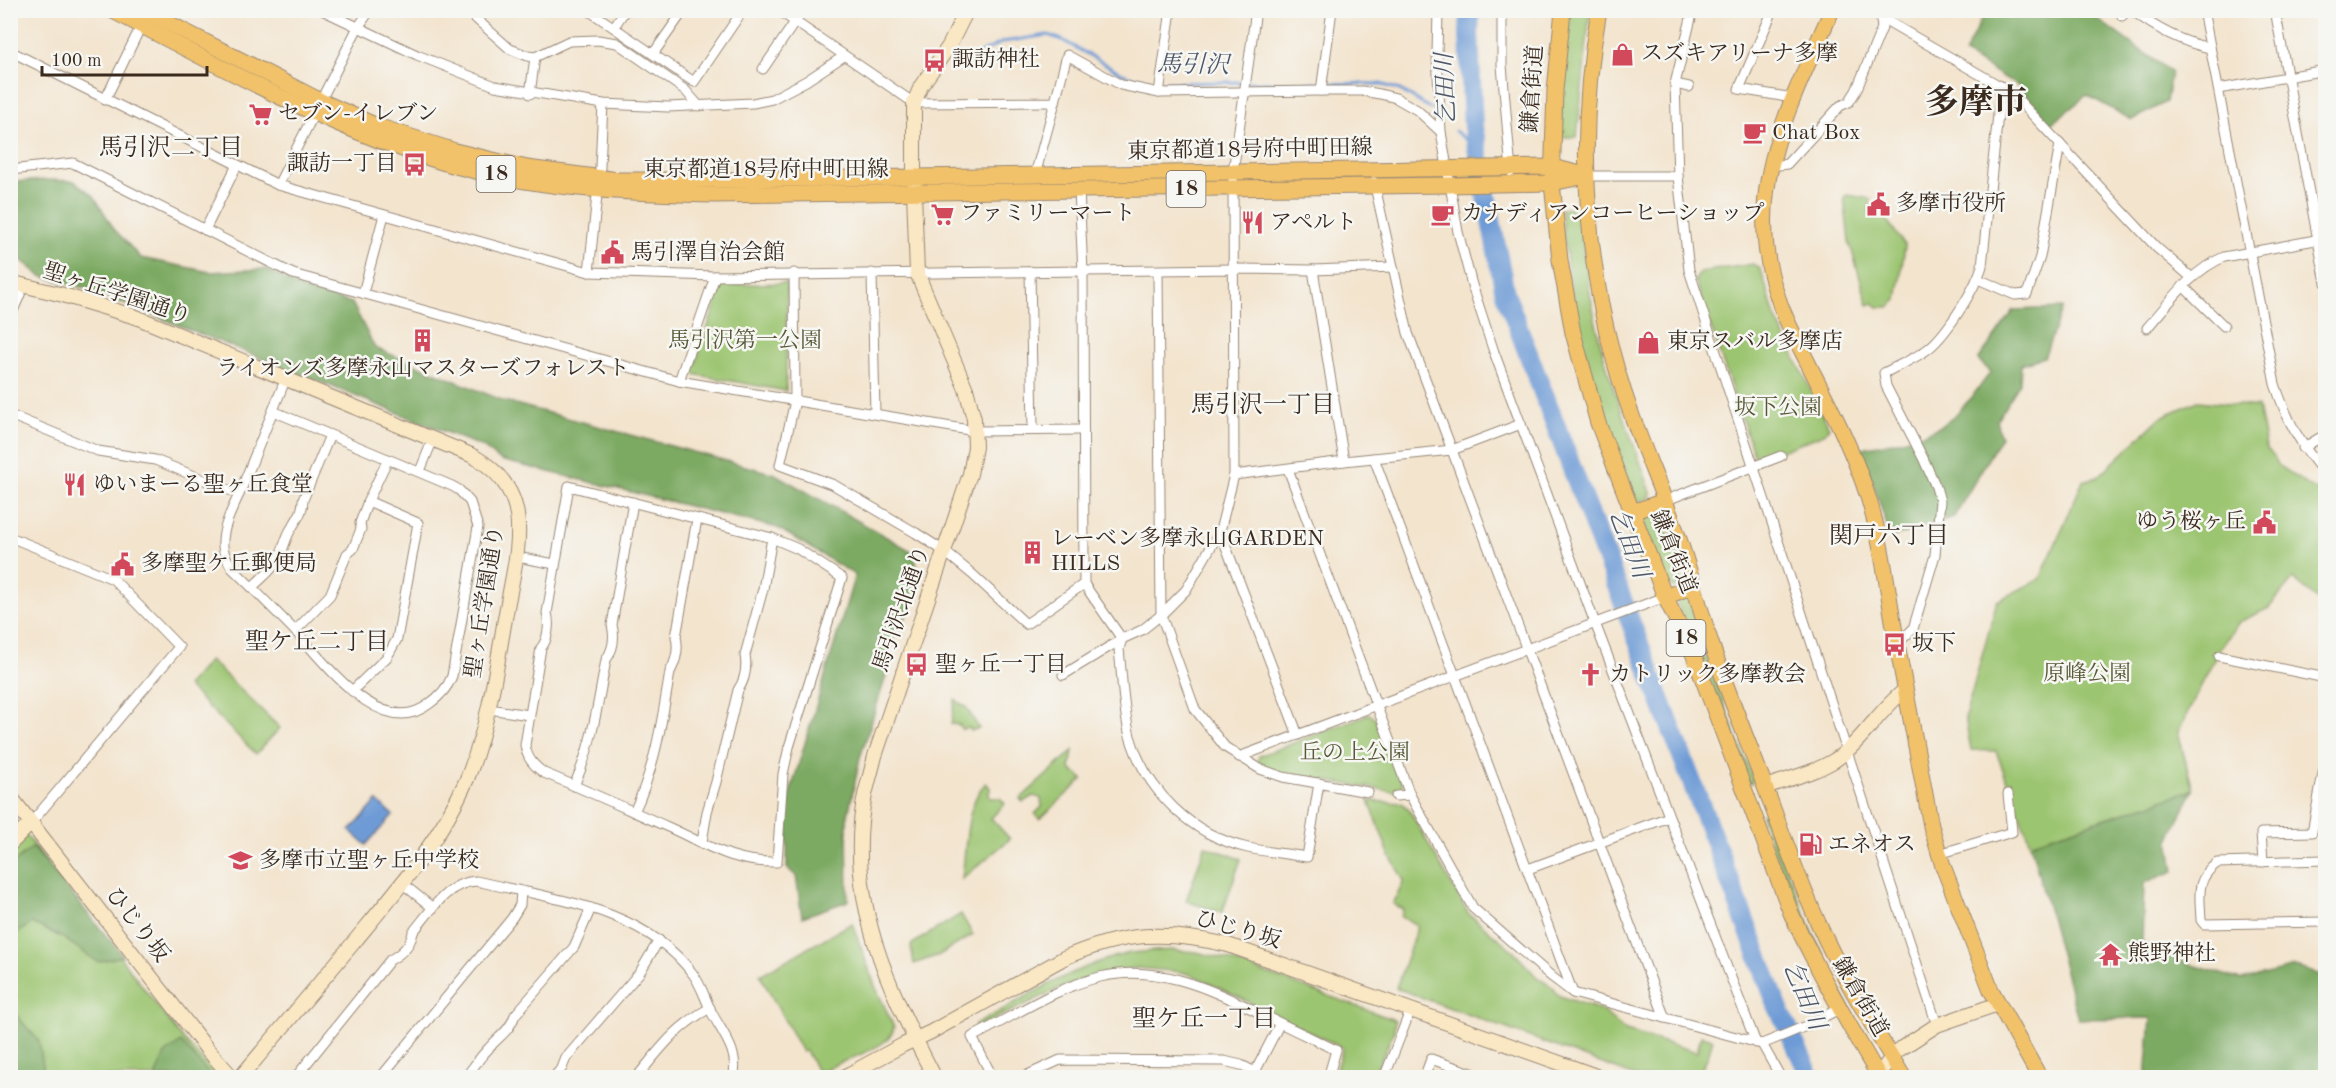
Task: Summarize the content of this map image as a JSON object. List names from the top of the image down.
{
  "streets": {
    "main road": ["鎌倉街道", "東京都道18号府中町田線", "18"],
    "street": ["聖ヶ丘学園通り", "馬引沢北通り", "ひじり坂"]
  },
  "crossings": [
    ["鎌倉街道", "18"],
    ["東京都道18号府中町田線", "18"],
    ["東京都道18号府中町田線", "馬引沢北通り"],
    ["馬引沢北通り", "ひじり坂"]
  ],
  "districts": [
    "多摩市",
    "馬引沢二丁目",
    "馬引沢一丁目",
    "関戸六丁目",
    "聖ケ丘二丁目",
    "聖ケ丘一丁目"
  ],
  "water": ["馬引沢", "乞田川"],
  "parks": [
    "馬引沢第一公園",
    "坂下公園",
    "原峰公園",
    "丘の上公園"
  ],
  "places": {
    "shop": ["スズキアリーナ多摩", "東京スバル多摩店"],
    "bus stop": [
      "諏訪神社",
      "諏訪一丁目",
      "坂下",
      "聖ヶ丘一丁目"
    ],
    "supermarket": ["セブン-イレブン", "ファミリーマート"],
    "cafe": ["Chat Box", "カナディアンコーヒーショップ"],
    "public building": [
      "多摩市役所",
      "馬引澤自治会館",
      "ゆう桜ヶ丘",
      "多摩聖ケ丘郵便局"
    ],
    "restaurant": ["アペルト", "ゆいまーる聖ヶ丘食堂"],
    "building": ["ライオンズ多摩永山マスターズフォレスト", "レーベン多摩永山GARDEN HILLS"],
    "church": ["カトリック多摩教会"],
    "fuel station": ["エネオス"],
    "school or university": ["多摩市立聖ヶ丘中学校"],
    "temple": ["熊野神社"]
  },
  "scale_bar": "100 m"
}
